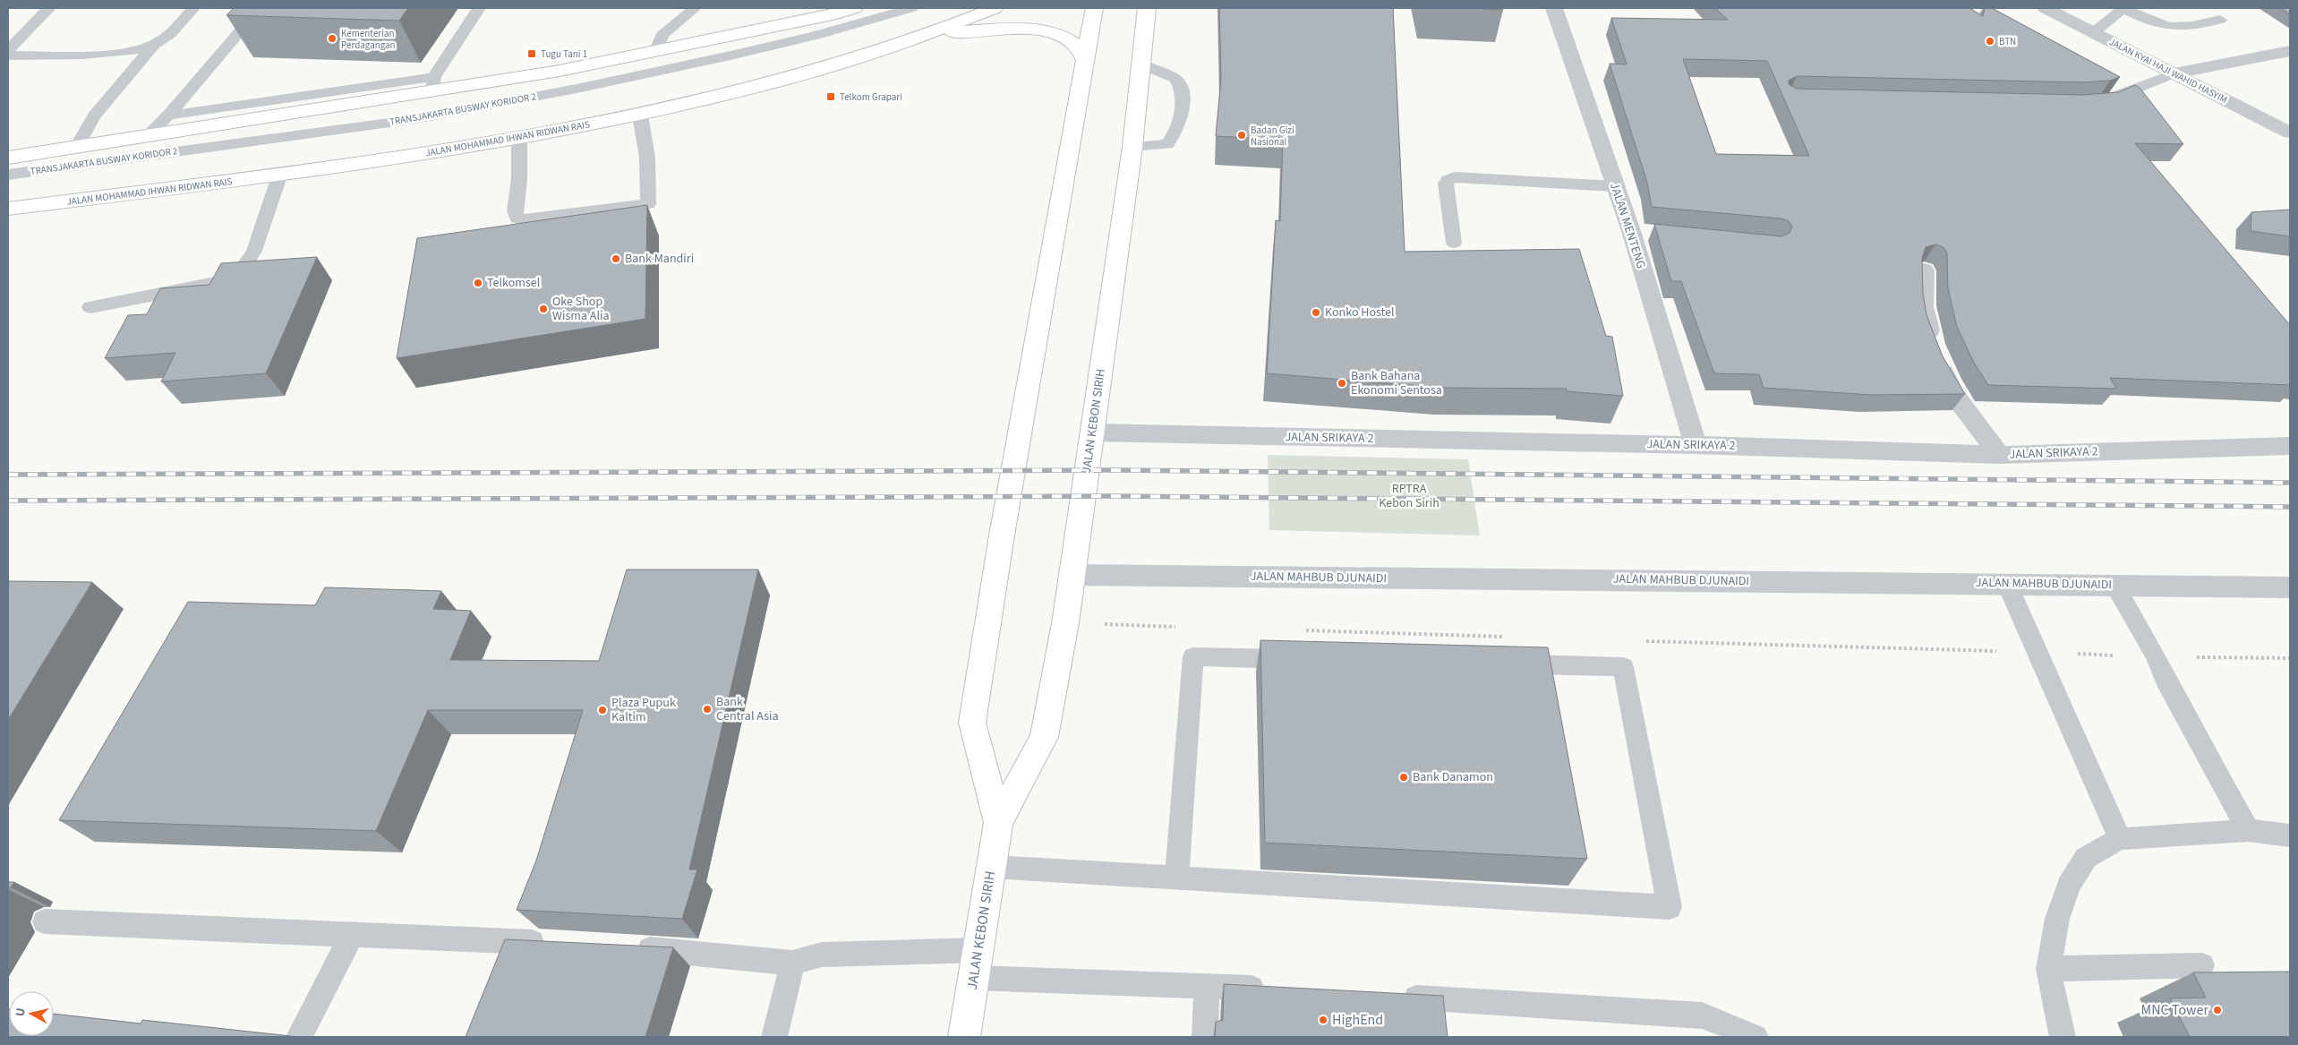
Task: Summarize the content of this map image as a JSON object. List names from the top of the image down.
{
  "streets": {
    "main road": ["JALAN MOHAMMAD IHWAN RIDWAN RAIS", "JALAN KEBON SIRIH"],
    "street": [
      "JALAN KYAI HAJI WAHID HASYIM",
      "JALAN MENTENG",
      "JALAN SRIKAYA 2",
      "JALAN MAHBUB DJUNAIDI"
    ],
    "lane": ["TRANSJAKARTA BUSWAY KORIDOR 2"]
  },
  "crossings": [
    ["JALAN MENTENG", "JALAN SRIKAYA 2"],
    ["JALAN KEBON SIRIH", "JALAN SRIKAYA 2"],
    ["JALAN KEBON SIRIH", "JALAN MAHBUB DJUNAIDI"]
  ],
  "parks": ["RPTRA Kebon Sirih"],
  "places": {
    "other": [
      "Kementerian Perdagangan",
      "BTN",
      "Badan Gizi Nasional",
      "Bank Mandiri",
      "Telkomsel",
      "Oke Shop Wisma Alia",
      "Konko Hostel",
      "Bank Bahana Ekonomi Sentosa",
      "Bank Central Asia",
      "Plaza Pupuk Kaltim",
      "Bank Danamon",
      "MNC Tower",
      "HighEnd"
    ],
    "transit": ["Tugu Tani 1", "Telkom Grapari"]
  },
  "north": "left"
}
